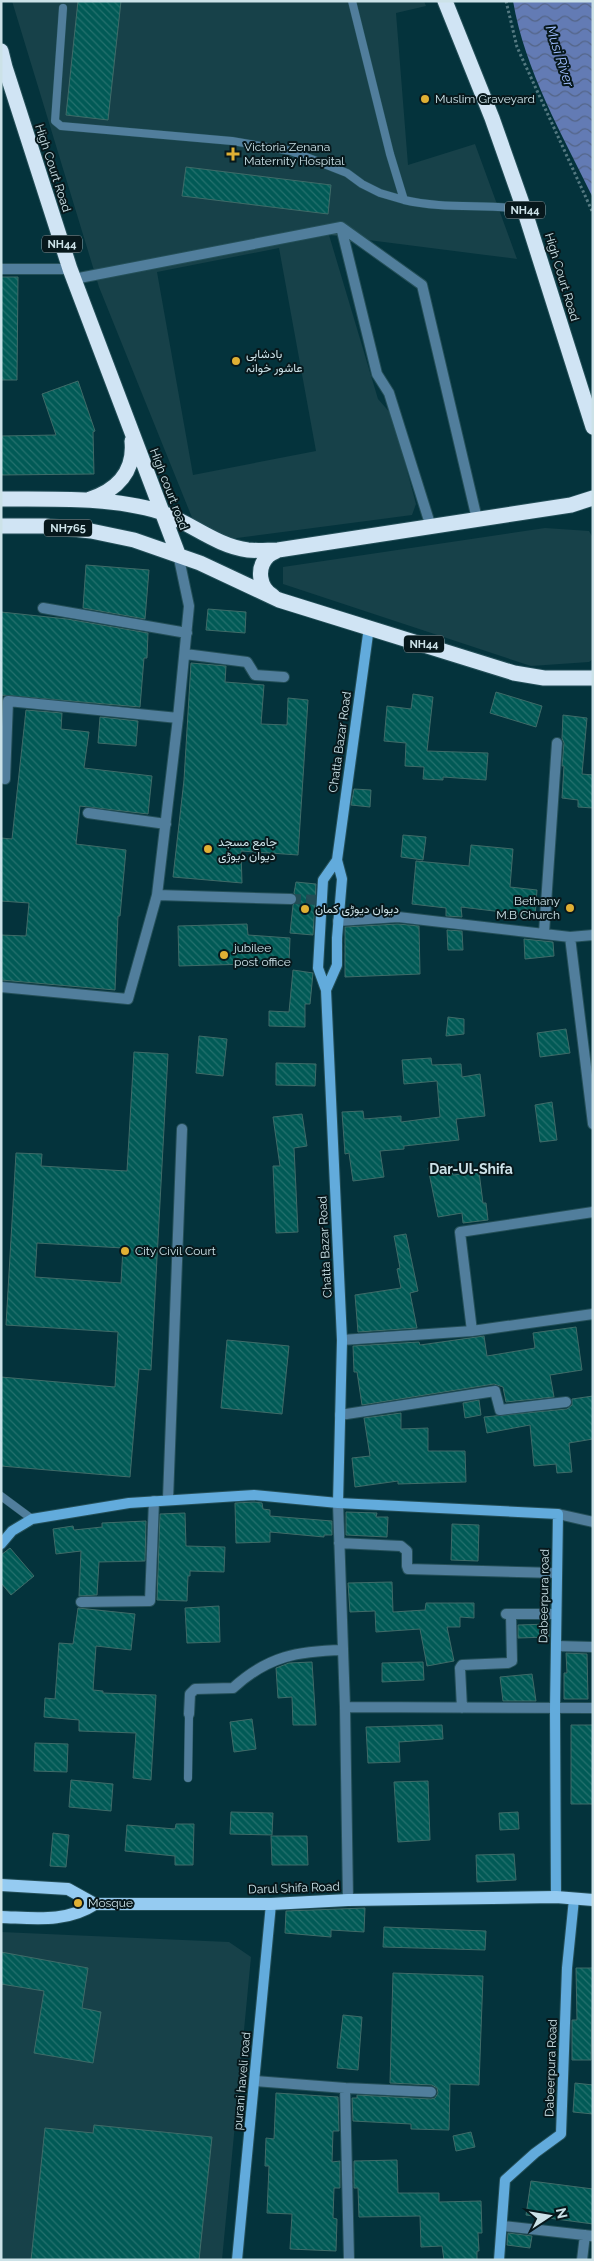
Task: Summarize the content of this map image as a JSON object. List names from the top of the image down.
{
  "streets": {
    "highway": [
      "High Court Road",
      "NH44",
      "High court road",
      "NH765"
    ],
    "main road": ["Darul Shifa Road"],
    "street": [
      "Chatta Bazar Road",
      "Dabeerpura road",
      "Dabeerpura Road",
      "purani haveli road"
    ]
  },
  "crossings": [
    ["High Court Road", "High court road"],
    ["NH44", "High court road"],
    ["NH44", "NH765"],
    ["NH44", "Chatta Bazar Road"],
    ["High court road", "NH765"],
    ["Dabeerpura road", "Darul Shifa Road"],
    ["Dabeerpura road", "Dabeerpura Road"],
    ["Darul Shifa Road", "Dabeerpura Road"],
    ["Darul Shifa Road", "purani haveli road"]
  ],
  "districts": ["Dar-Ul-Shifa"],
  "water": ["Musi River"],
  "places": {
    "other": [
      "Muslim Graveyard",
      "بادشاہی عاشور خوانہ",
      "جامع مسجد دیوان دیوڑی",
      "Bethany M.B Church",
      "دیوان دیوڑی کمان",
      "jubilee post office",
      "City Civil Court",
      "Mosque"
    ],
    "health": ["Victoria Zenana Maternity Hospital"]
  },
  "north": "right"
}
